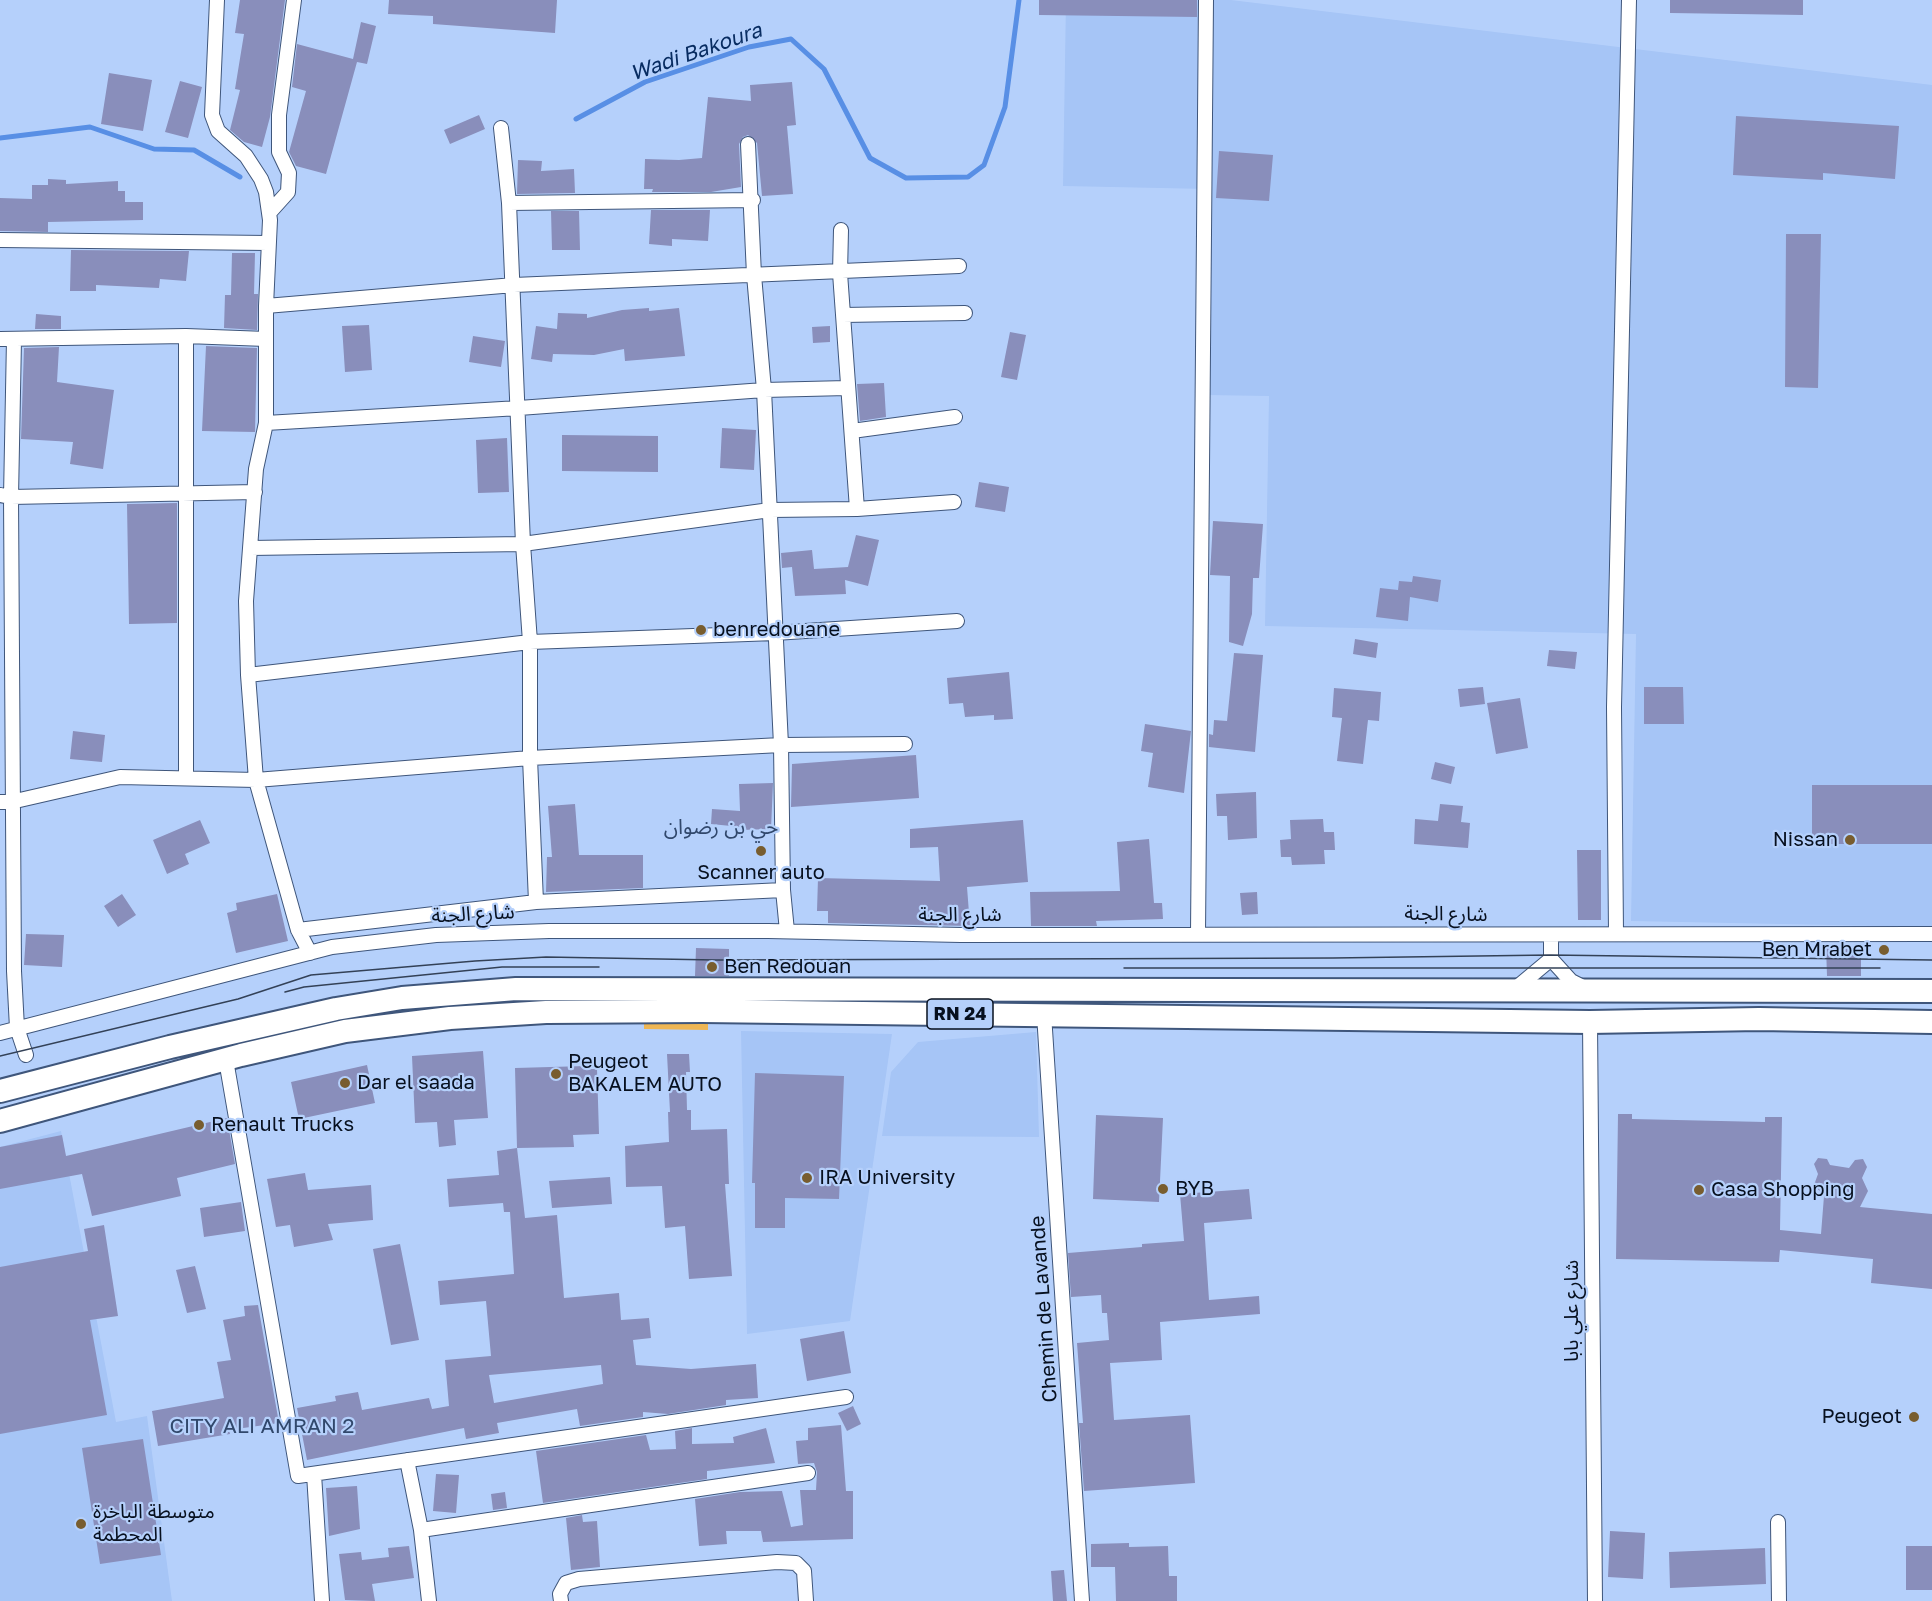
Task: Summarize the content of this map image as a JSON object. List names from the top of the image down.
{
  "streets": {
    "main road": ["RN 24"],
    "street": ["شارع الجنة", "Chemin de Lavande", "شارع علي بابا"]
  },
  "crossings": [
    ["RN 24", "Chemin de Lavande"],
    ["RN 24", "شارع علي بابا"]
  ],
  "districts": ["حي بن رضوان", "CITY ALI AMRAN 2"],
  "water": ["Wadi Bakoura"],
  "places": [
    "benredouane",
    "Nissan",
    "Scanner auto",
    "Ben Mrabet",
    "Ben Redouan",
    "Peugeot BAKALEM AUTO",
    "Dar el saada",
    "Renault Trucks",
    "IRA University",
    "BYB",
    "Casa Shopping",
    "Peugeot",
    "متوسطة الباخرة المحطمة"
  ]
}
